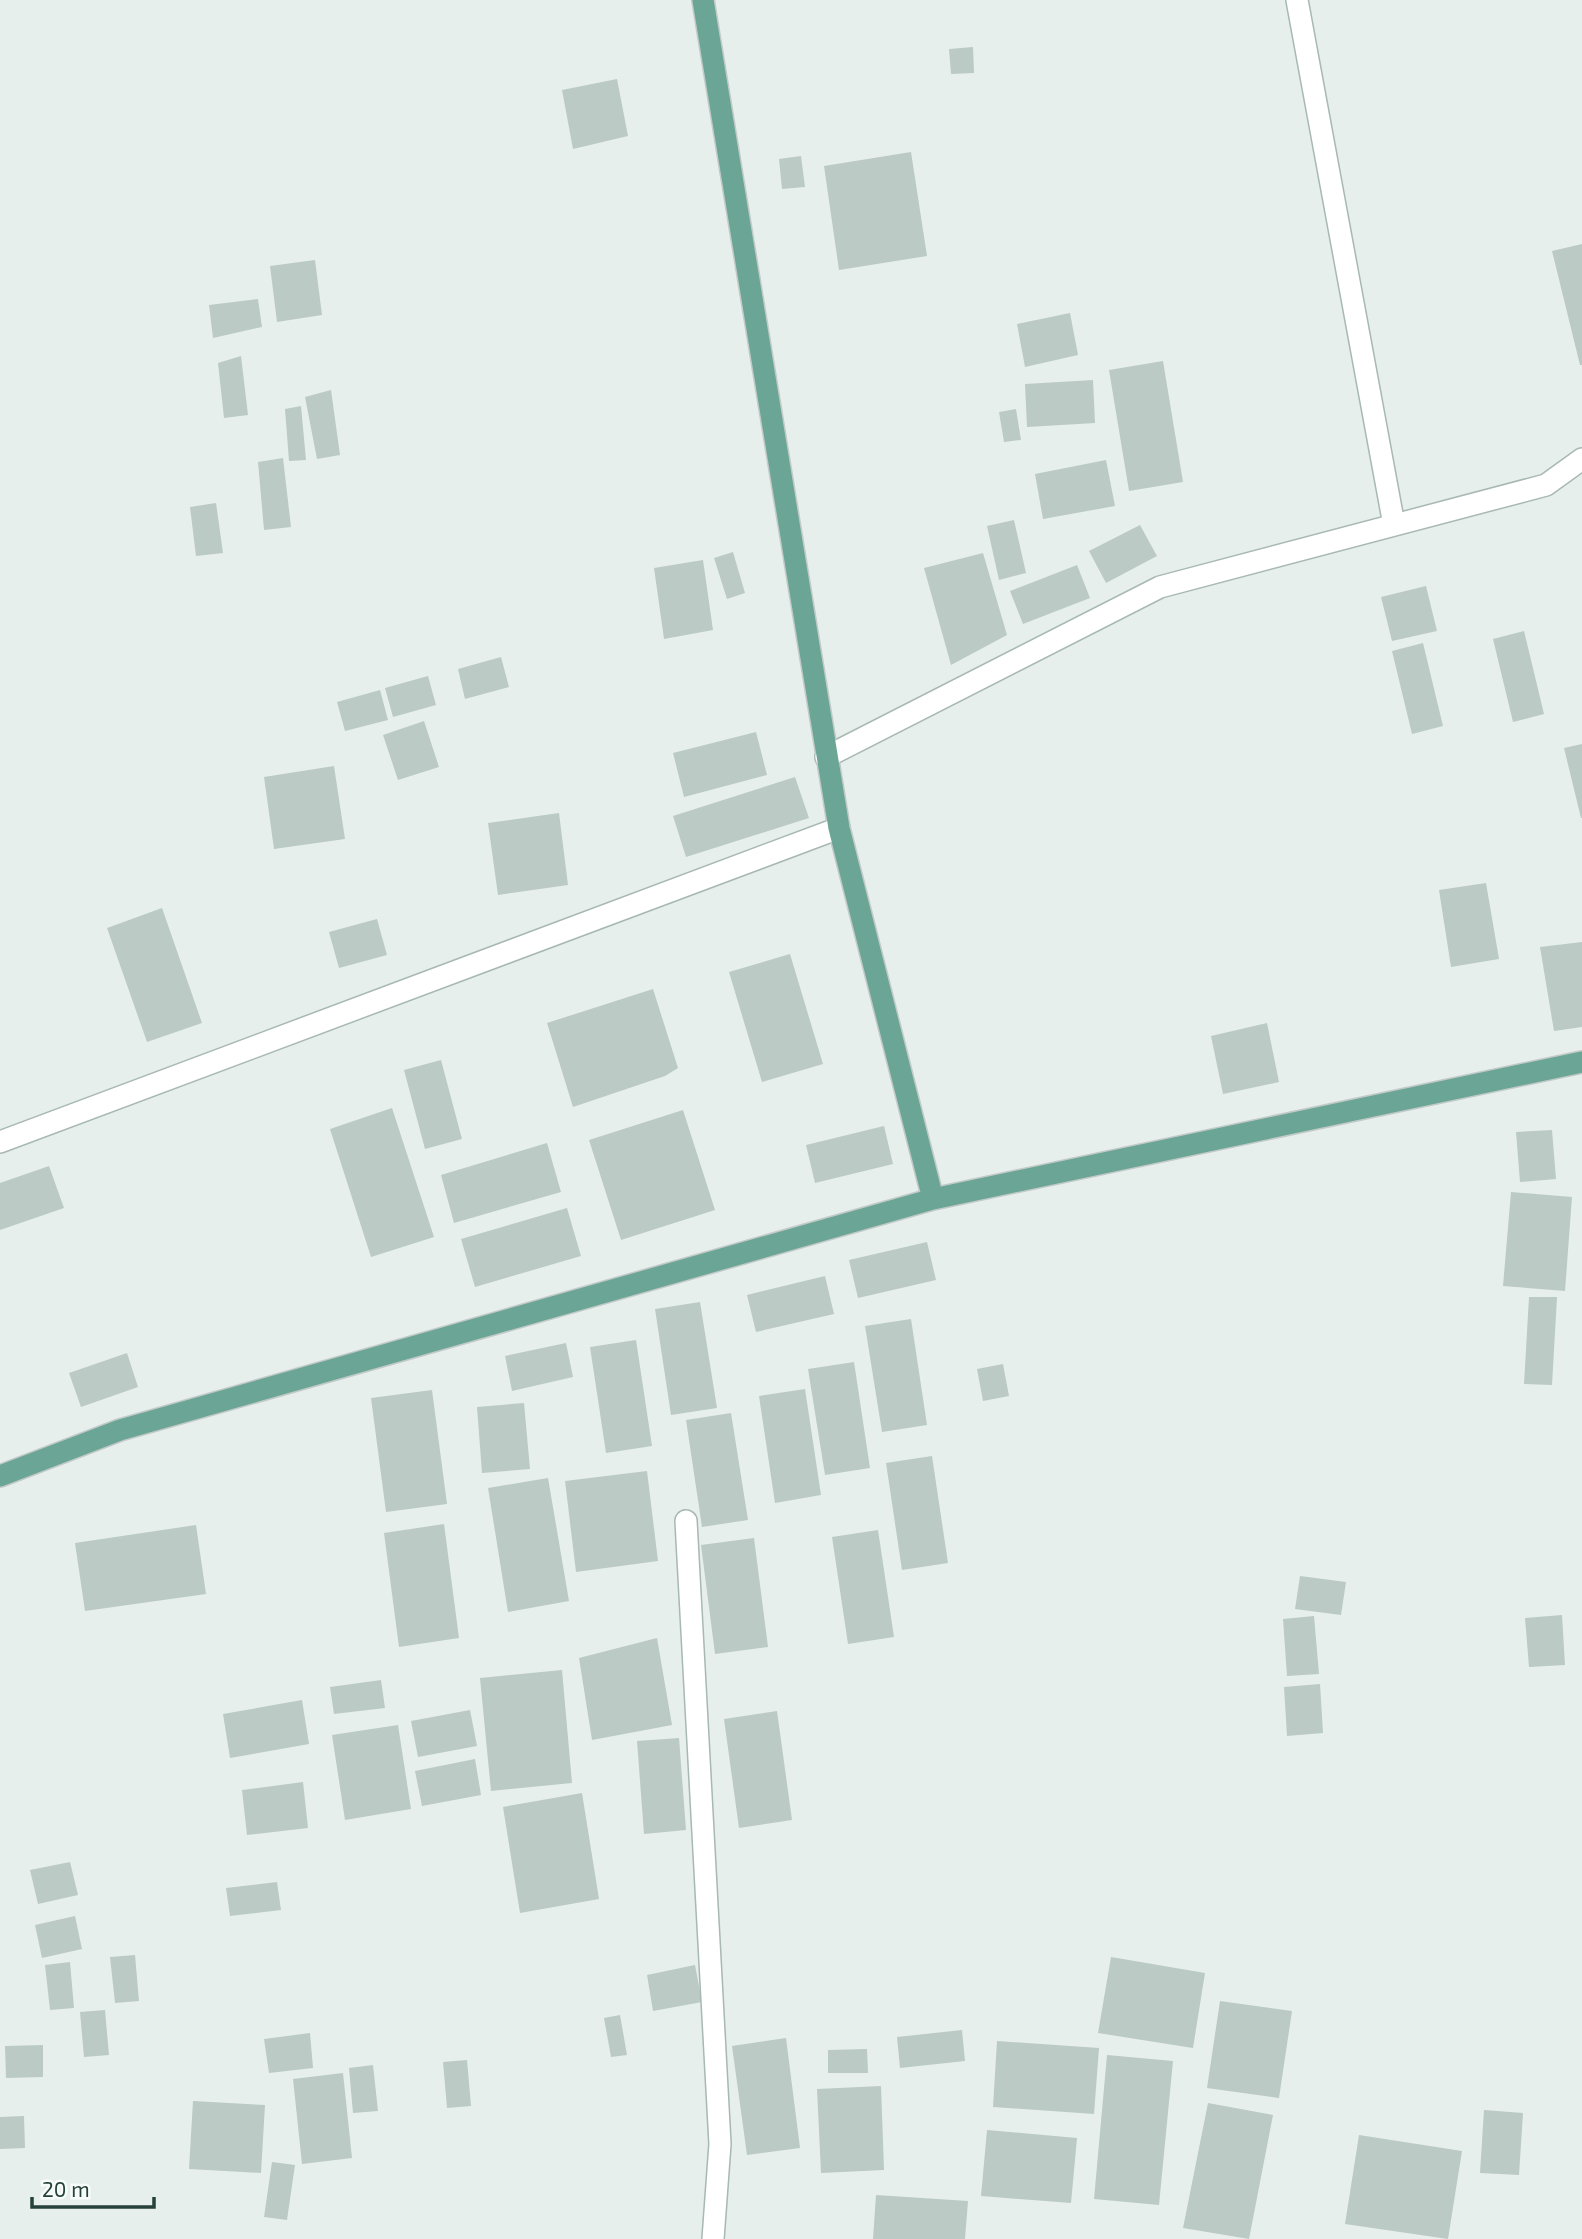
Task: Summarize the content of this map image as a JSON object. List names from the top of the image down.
{
  "scale_bar": "20 m"
}
